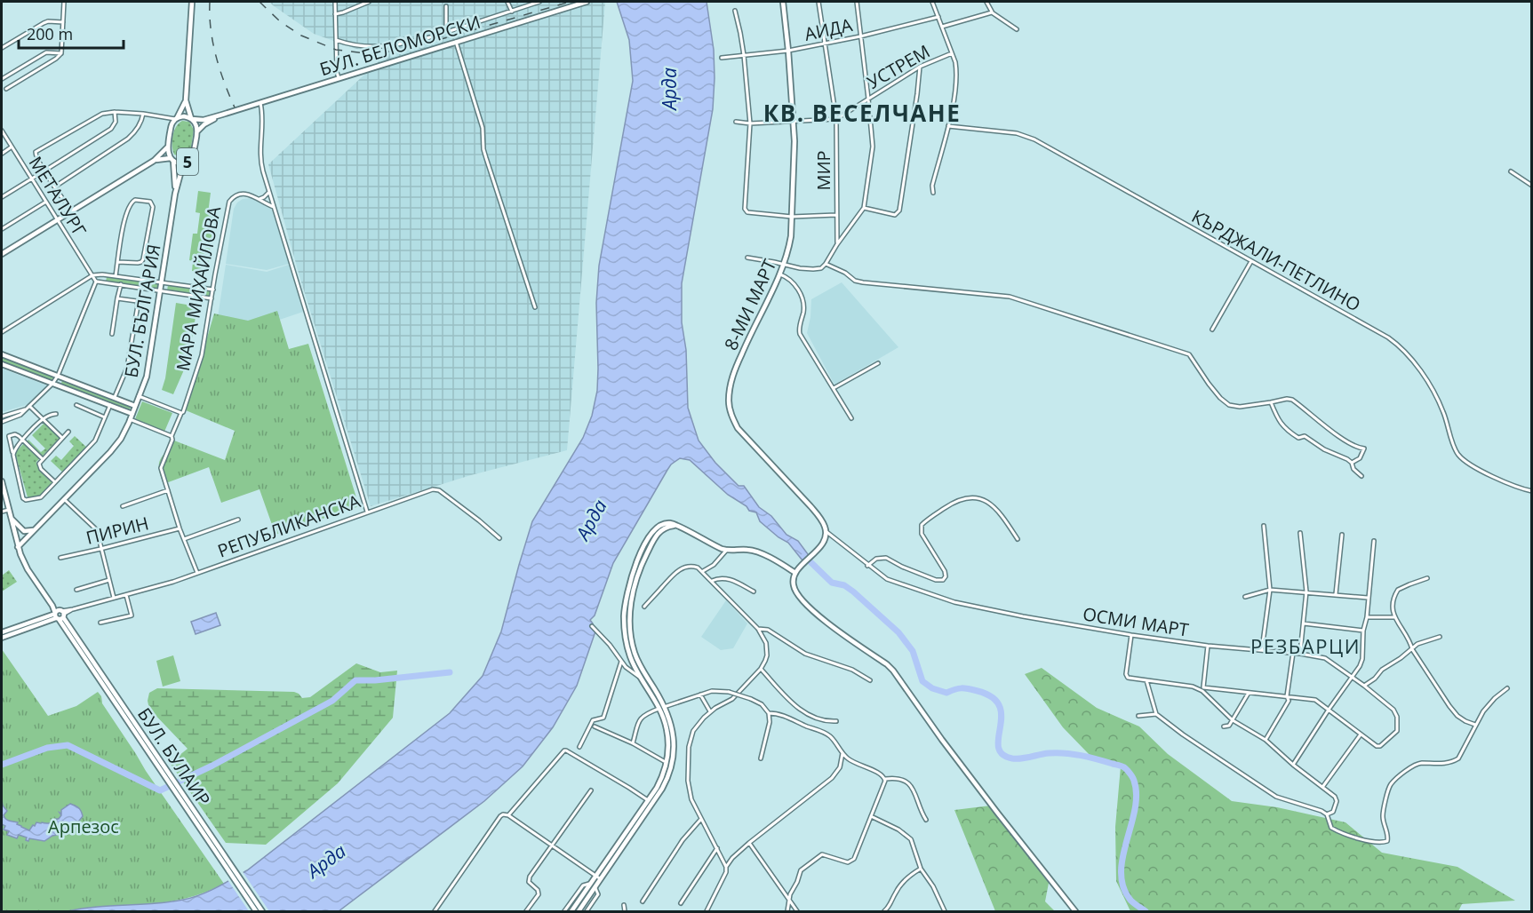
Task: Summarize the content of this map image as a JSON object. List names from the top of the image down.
{
  "streets": {
    "main road": [
      "БУЛ. БЕЛОМОРСКИ",
      "5",
      "8-МИ МАРТ",
      "БУЛ. БЪЛГАРИЯ",
      "РЕПУБЛИКАНСКА",
      "БУЛ. БУЛАИР"
    ],
    "street": [
      "АИДА",
      "УСТРЕМ",
      "МИР",
      "МЕТАЛУРГ",
      "КЪРДЖАЛИ-ПЕТЛИНО",
      "МАРА МИХАЙЛОВА",
      "ПИРИН",
      "ОСМИ МАРТ"
    ]
  },
  "crossings": [
    ["АИДА", "МИР"],
    ["АИДА", "8-МИ МАРТ"],
    ["БУЛ. БЕЛОМОРСКИ", "5"],
    ["БУЛ. БЕЛОМОРСКИ", "БУЛ. БЪЛГАРИЯ"],
    ["УСТРЕМ", "МИР"],
    ["УСТРЕМ", "8-МИ МАРТ"],
    ["5", "МЕТАЛУРГ"],
    ["5", "БУЛ. БЪЛГАРИЯ"],
    ["МАРА МИХАЙЛОВА", "РЕПУБЛИКАНСКА"],
    ["МАРА МИХАЙЛОВА", "ПИРИН"],
    ["8-МИ МАРТ", "ОСМИ МАРТ"],
    ["БУЛ. БЪЛГАРИЯ", "БУЛ. БУЛАИР"],
    ["РЕПУБЛИКАНСКА", "БУЛ. БУЛАИР"]
  ],
  "districts": ["КВ. ВЕСЕЛЧАНЕ", "РЕЗБАРЦИ"],
  "water": ["Арда"],
  "parks": ["Арпезос"],
  "scale_bar": "200 m"
}
